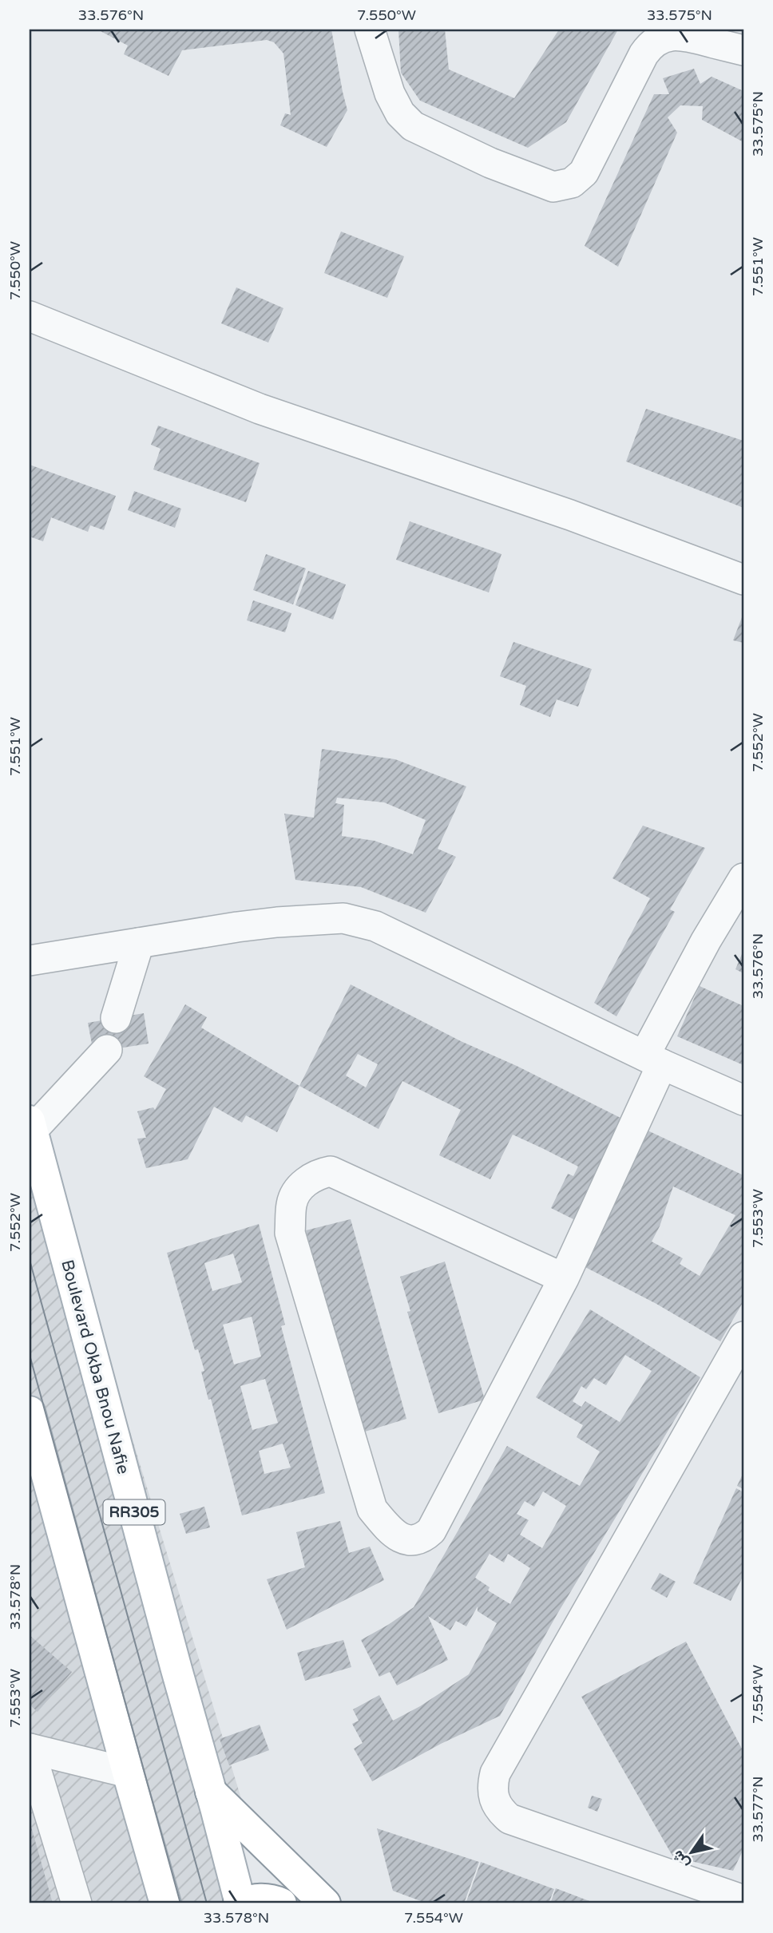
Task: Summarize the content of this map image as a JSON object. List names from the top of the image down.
{
  "streets": {
    "main road": ["Boulevard Okba Bnou Nafie", "RR305"]
  },
  "north": "bottom left",
  "coordinates": [
    "33.576°N",
    "7.550°W",
    "33.575°N",
    "7.551°W",
    "7.552°W",
    "7.553°W",
    "33.578°N",
    "7.554°W",
    "33.577°N"
  ]
}
